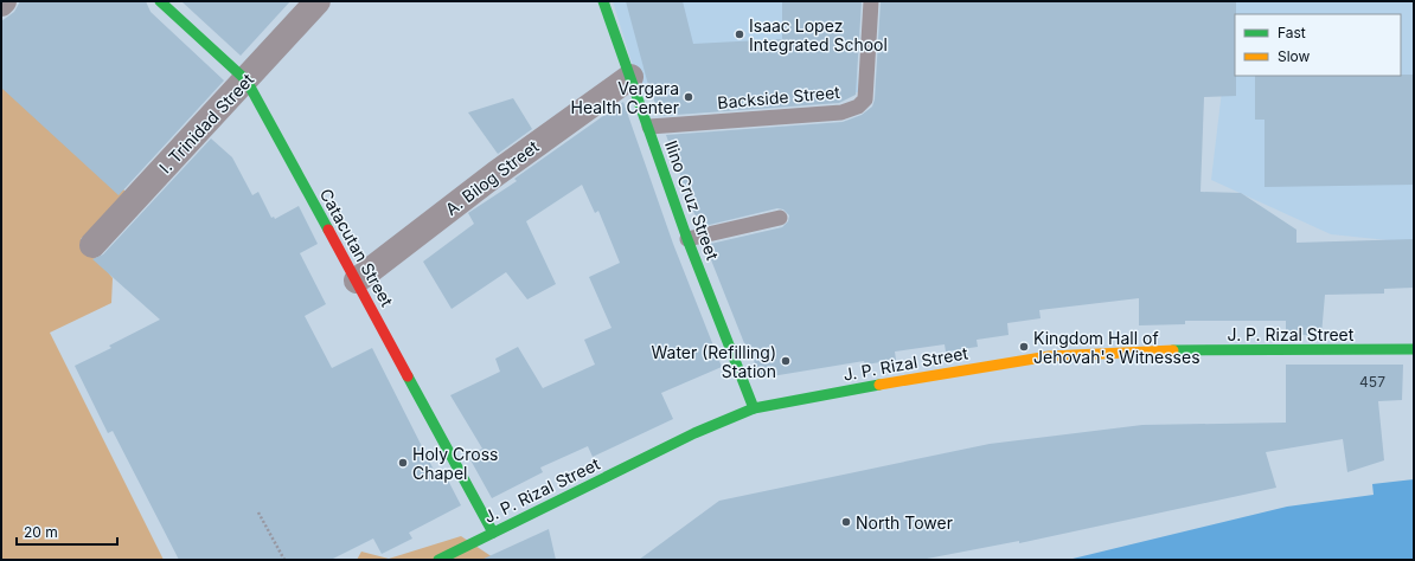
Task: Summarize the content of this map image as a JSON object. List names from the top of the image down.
{
  "streets": {
    "street": [
      "I. Trinidad Street",
      "A. Bilog Street",
      "Ilino Cruz Street",
      "Catacutan Street",
      "J. P. Rizal Street"
    ],
    "lane": ["Backside Street"]
  },
  "crossings": [
    ["Backside Street", "Ilino Cruz Street"],
    ["I. Trinidad Street", "Catacutan Street"],
    ["A. Bilog Street", "Ilino Cruz Street"],
    ["A. Bilog Street", "Catacutan Street"],
    ["Ilino Cruz Street", "J. P. Rizal Street"],
    ["Catacutan Street", "J. P. Rizal Street"]
  ],
  "places": [
    "Isaac Lopez Integrated School",
    "Vergara Health Center",
    "Kingdom Hall of Jehovah's Witnesses",
    "Water (Refilling) Station",
    "Holy Cross Chapel",
    "North Tower"
  ],
  "house_numbers": ["457"],
  "legend": ["Fast", "Slow"],
  "scale_bar": "20 m"
}
